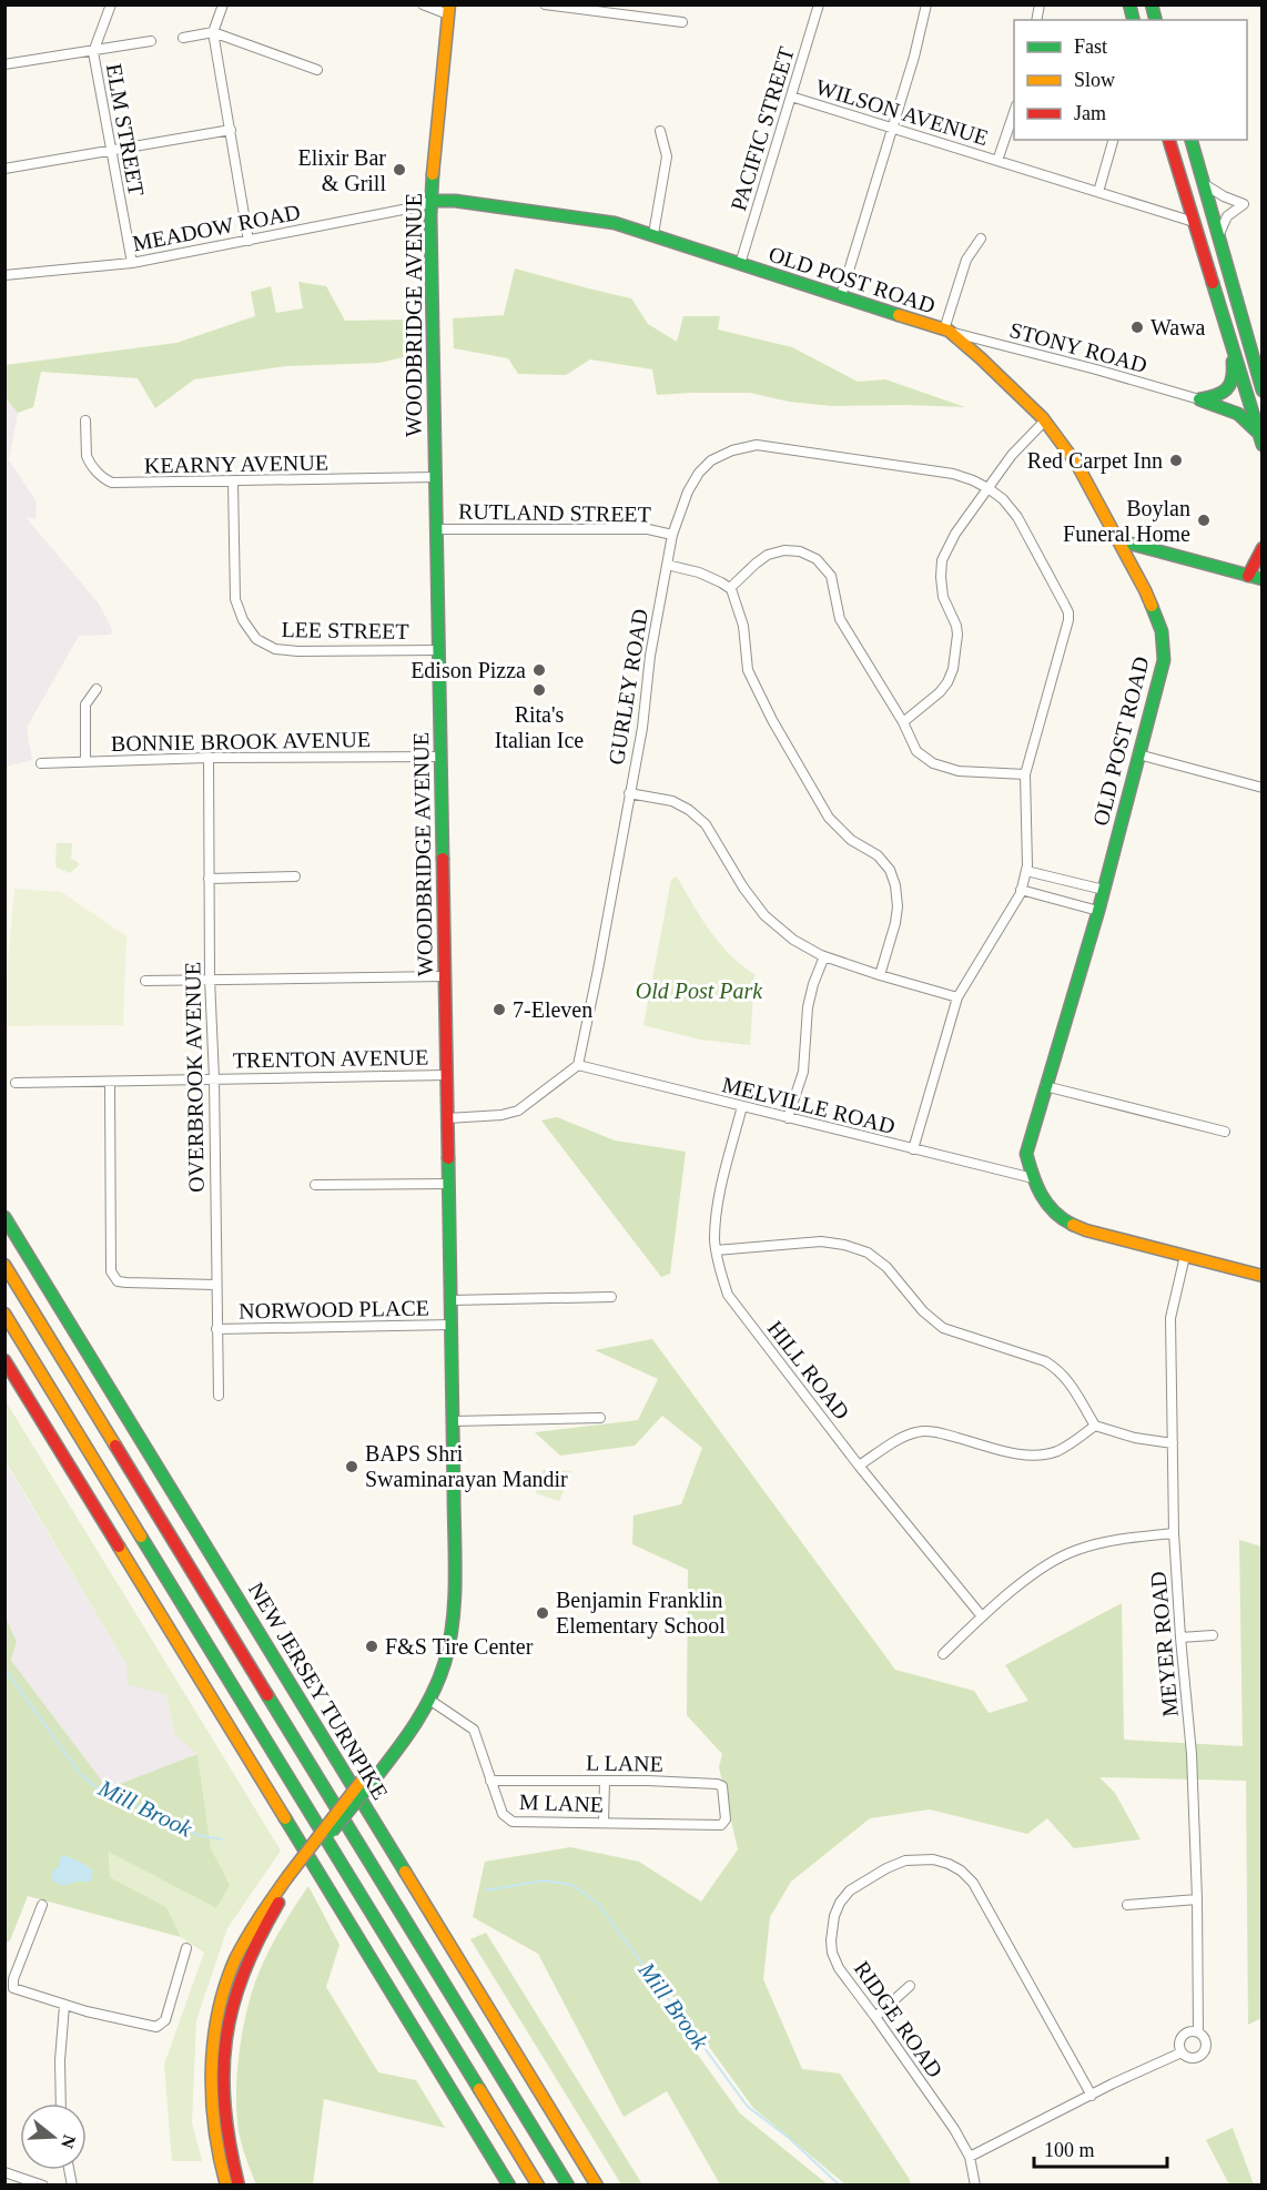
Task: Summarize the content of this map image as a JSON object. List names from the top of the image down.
{
  "streets": {
    "main road": ["OLD POST ROAD", "WOODBRIDGE AVENUE", "NEW JERSEY TURNPIKE"],
    "street": [
      "WILSON AVENUE",
      "PACIFIC STREET",
      "ELM STREET",
      "MEADOW ROAD",
      "STONY ROAD",
      "KEARNY AVENUE",
      "RUTLAND STREET",
      "LEE STREET",
      "GURLEY ROAD",
      "BONNIE BROOK AVENUE",
      "TRENTON AVENUE",
      "OVERBROOK AVENUE",
      "MELVILLE ROAD",
      "NORWOOD PLACE",
      "HILL ROAD",
      "MEYER ROAD",
      "L LANE",
      "M LANE",
      "RIDGE ROAD"
    ]
  },
  "crossings": [
    ["WILSON AVENUE", "PACIFIC STREET"],
    ["PACIFIC STREET", "OLD POST ROAD"],
    ["ELM STREET", "MEADOW ROAD"],
    ["MEADOW ROAD", "OLD POST ROAD"],
    ["MEADOW ROAD", "WOODBRIDGE AVENUE"],
    ["OLD POST ROAD", "WOODBRIDGE AVENUE"],
    ["OLD POST ROAD", "STONY ROAD"],
    ["OLD POST ROAD", "MELVILLE ROAD"],
    ["OLD POST ROAD", "MEYER ROAD"],
    ["WOODBRIDGE AVENUE", "KEARNY AVENUE"],
    ["WOODBRIDGE AVENUE", "RUTLAND STREET"],
    ["WOODBRIDGE AVENUE", "LEE STREET"],
    ["WOODBRIDGE AVENUE", "BONNIE BROOK AVENUE"],
    ["WOODBRIDGE AVENUE", "TRENTON AVENUE"],
    ["WOODBRIDGE AVENUE", "NORWOOD PLACE"],
    ["WOODBRIDGE AVENUE", "M LANE"],
    ["KEARNY AVENUE", "LEE STREET"],
    ["RUTLAND STREET", "GURLEY ROAD"],
    ["GURLEY ROAD", "MELVILLE ROAD"],
    ["BONNIE BROOK AVENUE", "OVERBROOK AVENUE"],
    ["TRENTON AVENUE", "OVERBROOK AVENUE"],
    ["OVERBROOK AVENUE", "NORWOOD PLACE"],
    ["MELVILLE ROAD", "HILL ROAD"],
    ["MEYER ROAD", "RIDGE ROAD"],
    ["L LANE", "M LANE"]
  ],
  "water": ["Mill Brook"],
  "parks": ["Old Post Park"],
  "places": [
    "Elixir Bar & Grill",
    "Wawa",
    "Red Carpet Inn",
    "Boylan Funeral Home",
    "Edison Pizza",
    "Rita's Italian Ice",
    "7-Eleven",
    "BAPS Shri Swaminarayan Mandir",
    "Benjamin Franklin Elementary School",
    "F&S Tire Center"
  ],
  "legend": ["Fast", "Slow", "Jam"],
  "scale_bar": "100 m",
  "north": "right"
}
